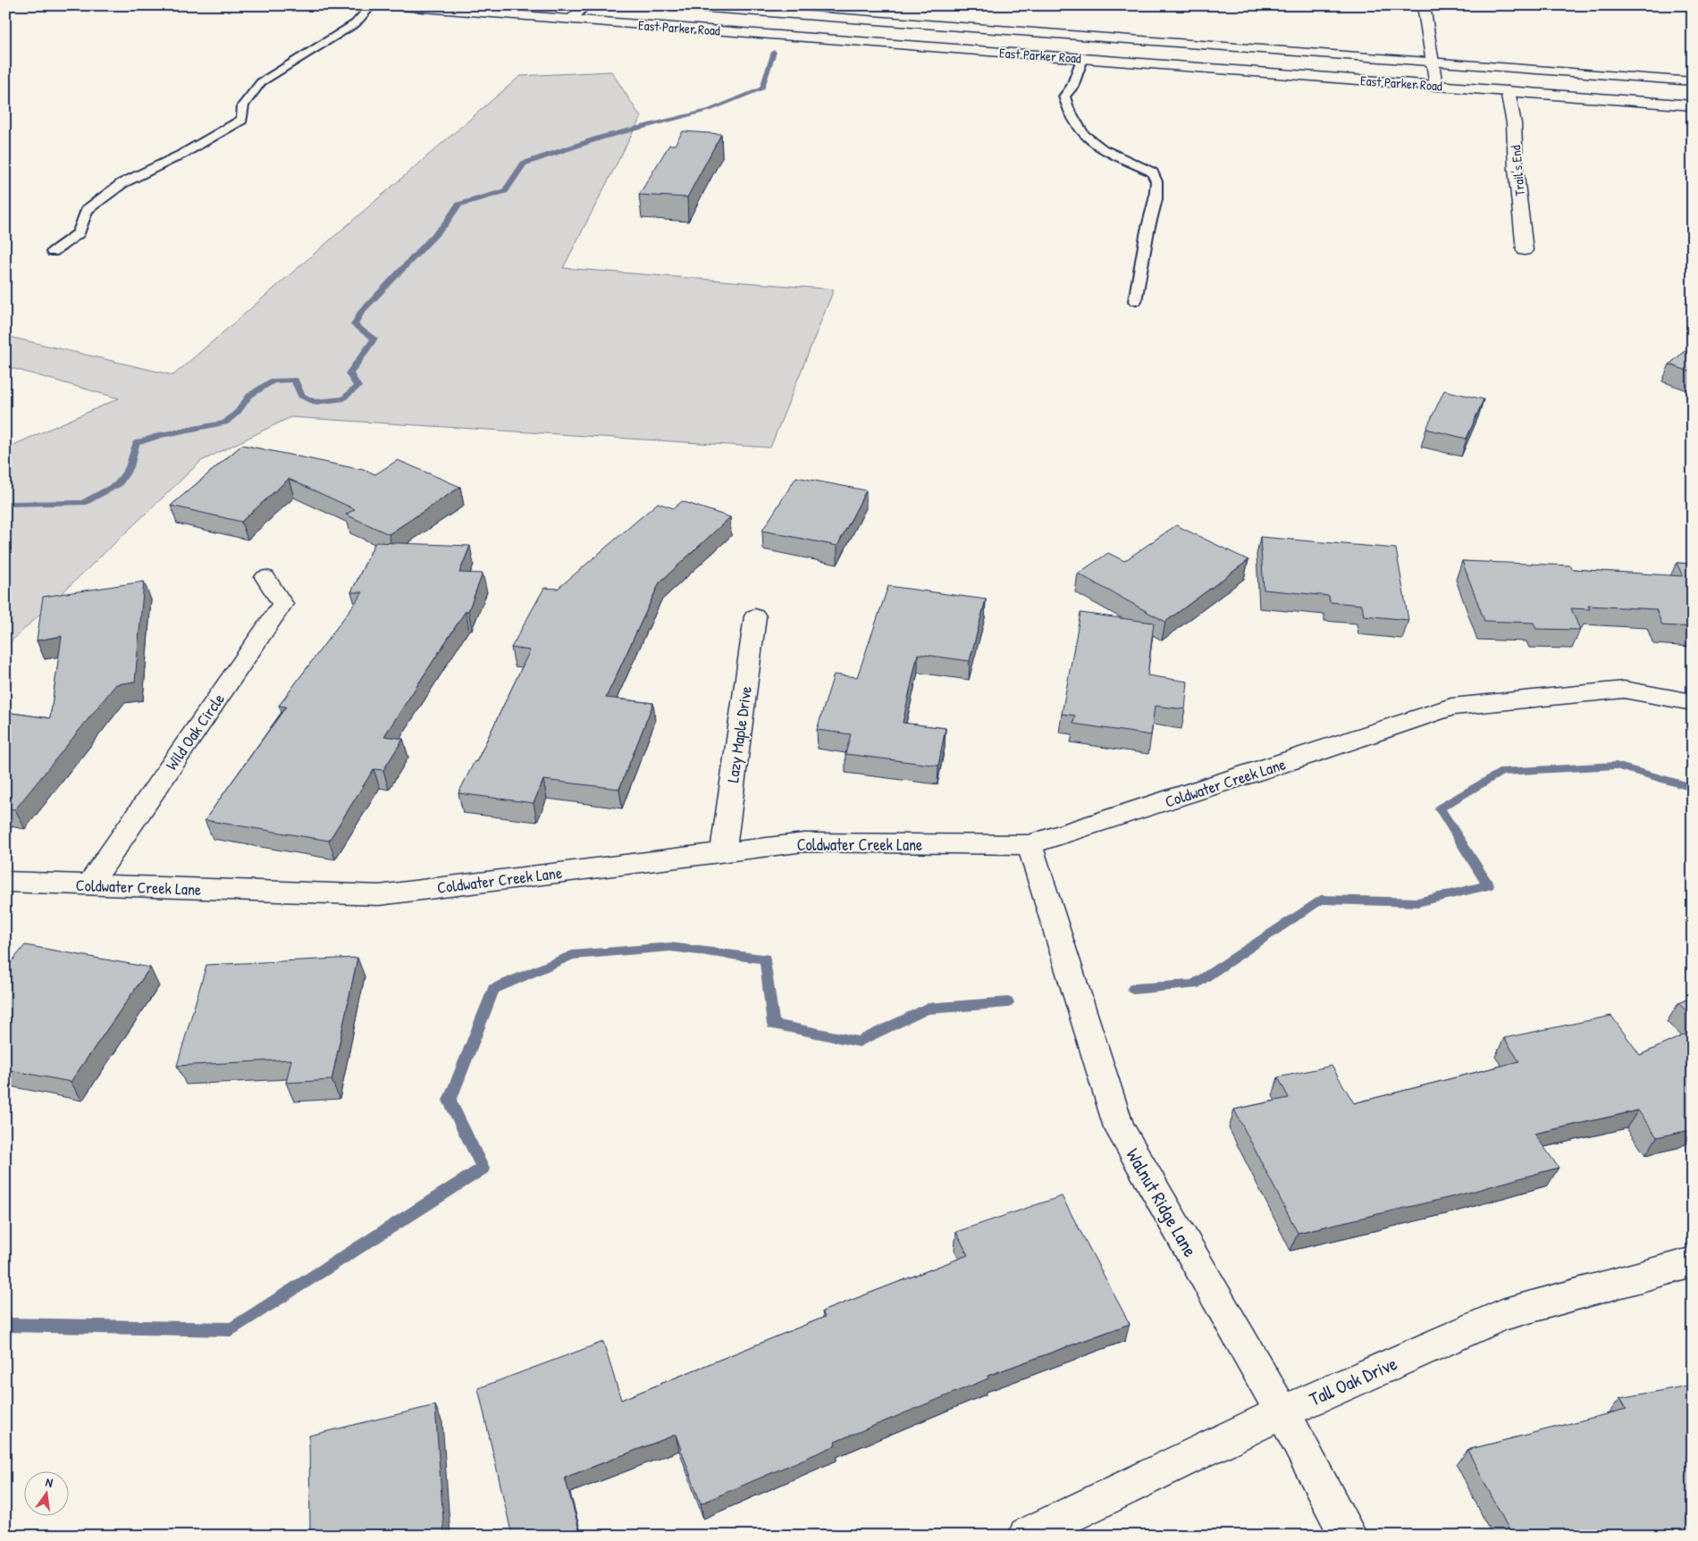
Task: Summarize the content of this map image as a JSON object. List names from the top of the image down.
{
  "streets": {
    "street": [
      "East Parker Road",
      "Trail's End",
      "Wild Oak Circle",
      "Lazy Maple Drive",
      "Coldwater Creek Lane",
      "Walnut Ridge Lane",
      "Tall Oak Drive"
    ]
  },
  "crossings": [
    ["East Parker Road", "Trail's End"],
    ["Wild Oak Circle", "Coldwater Creek Lane"],
    ["Lazy Maple Drive", "Coldwater Creek Lane"],
    ["Coldwater Creek Lane", "Walnut Ridge Lane"],
    ["Walnut Ridge Lane", "Tall Oak Drive"]
  ],
  "north": "top"
}
